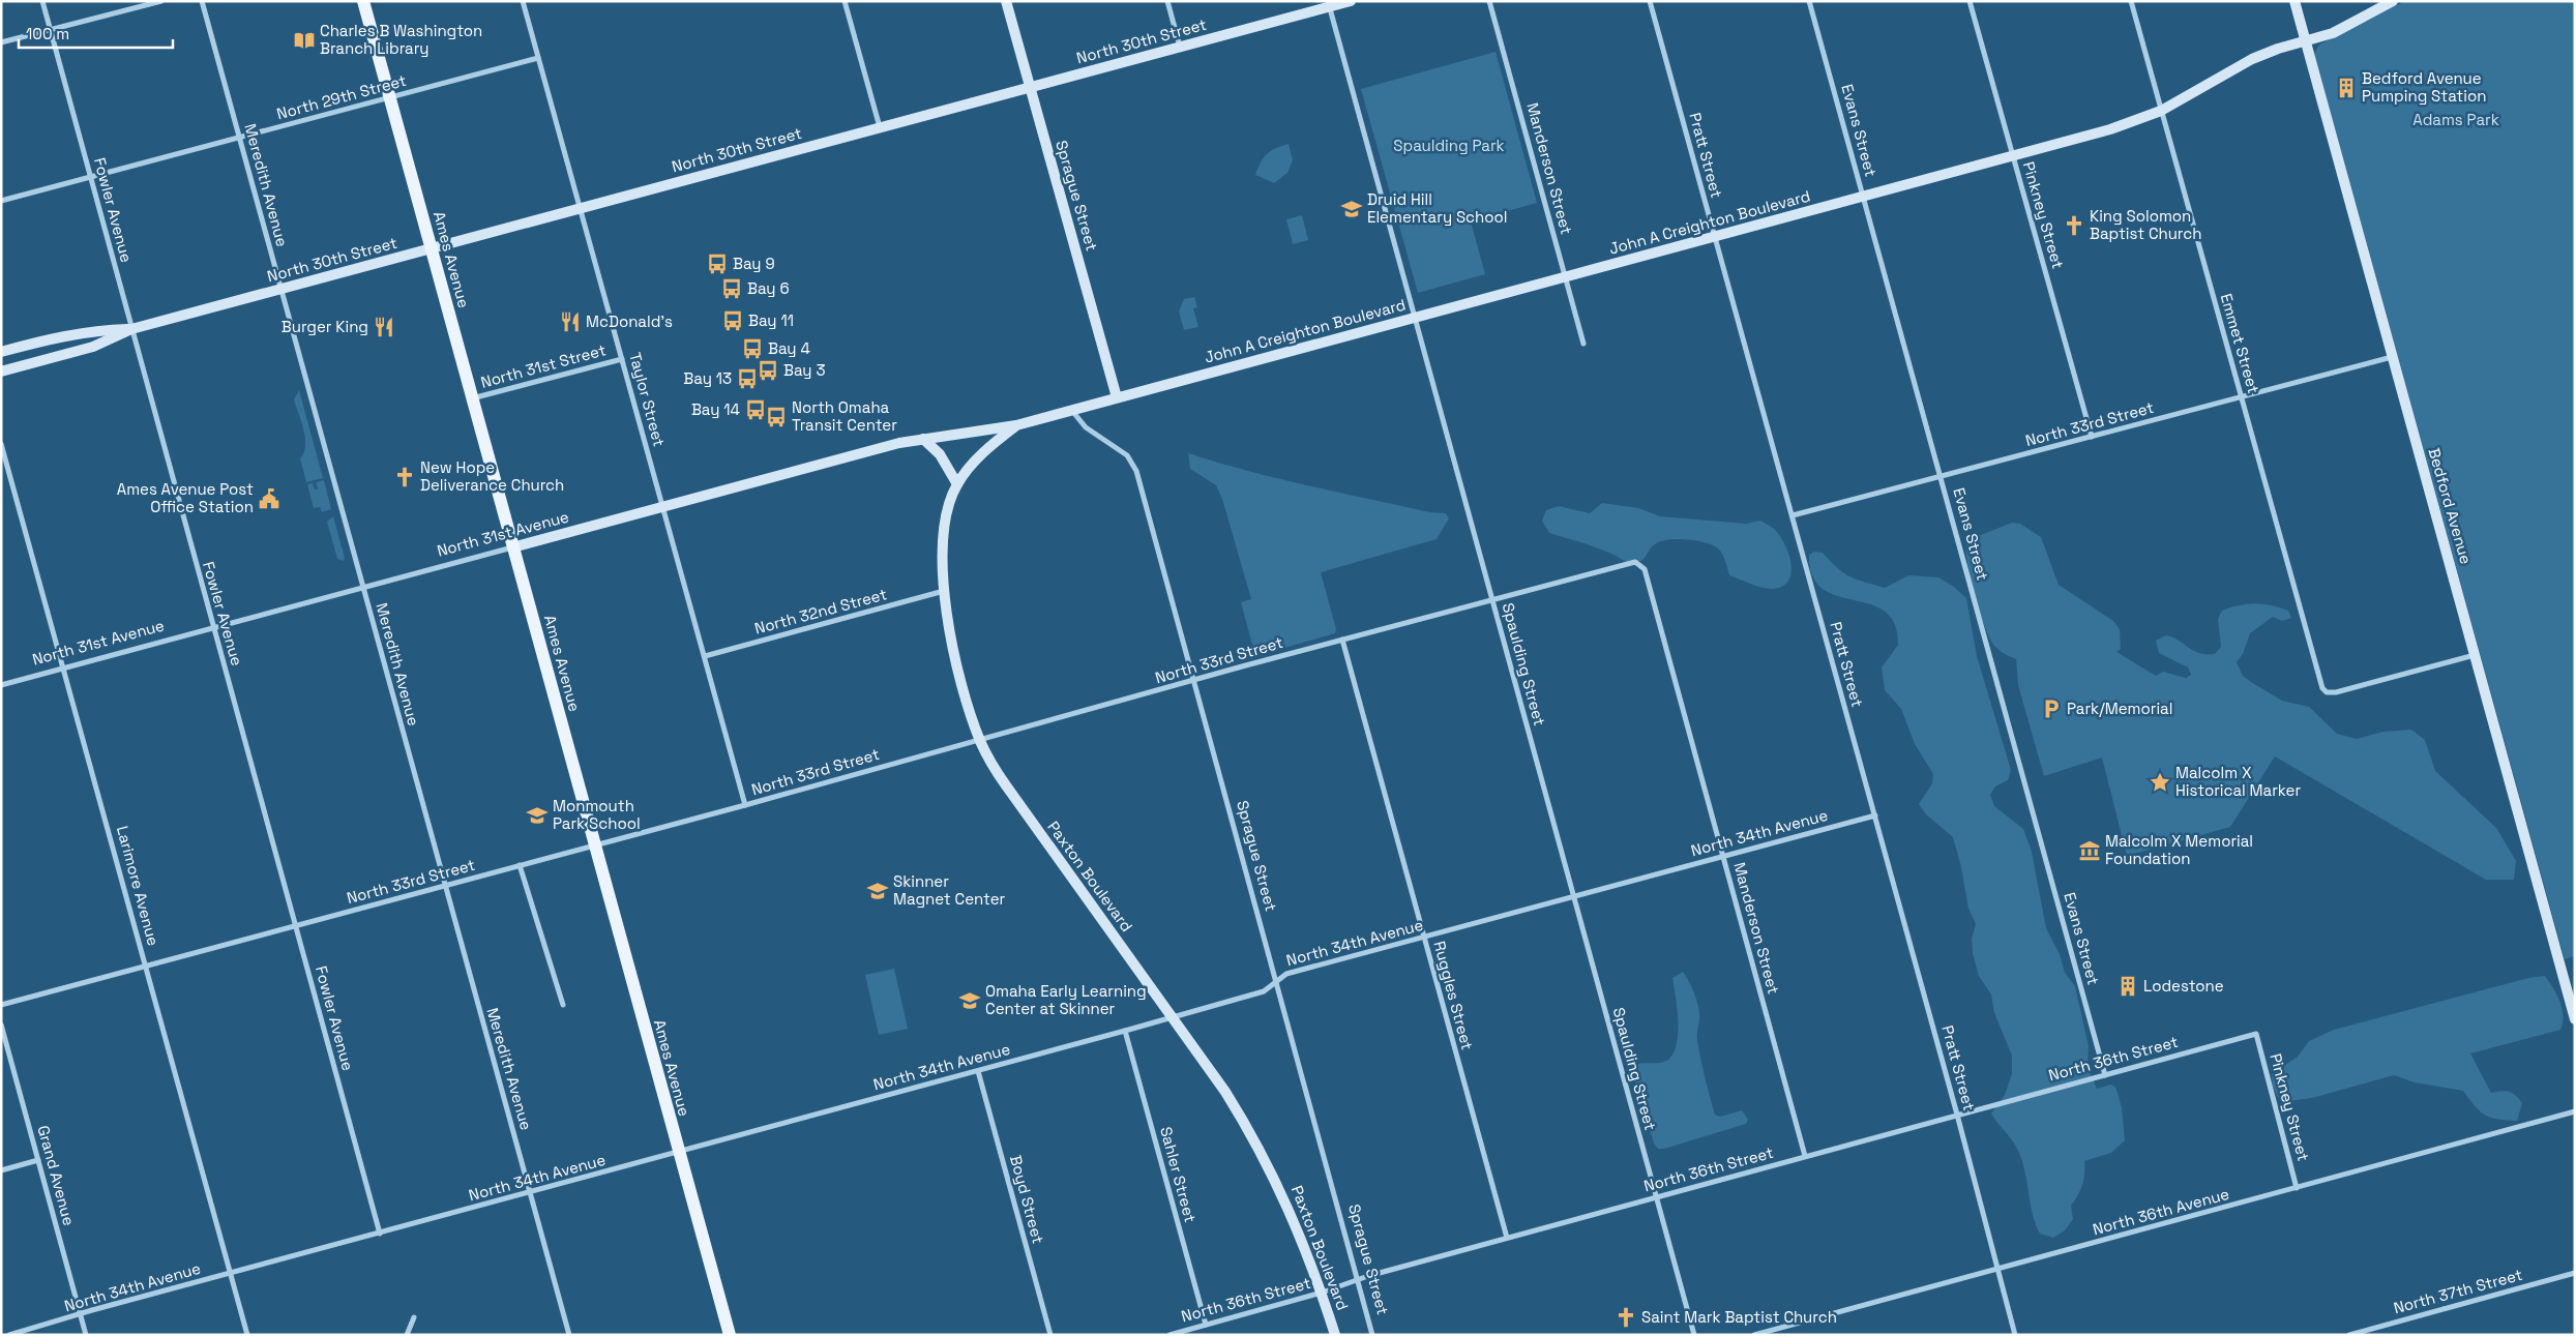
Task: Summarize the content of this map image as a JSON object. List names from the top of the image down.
{
  "streets": {
    "main road": ["Ames Avenue"],
    "street": [
      "North 30th Street",
      "North 29th Street",
      "Evans Street",
      "Pratt Street",
      "Manderson Street",
      "Meredith Avenue",
      "Sprague Street",
      "Fowler Avenue",
      "Pinkney Street",
      "John A Creighton Boulevard",
      "Emmet Street",
      "North 31st Street",
      "Taylor Street",
      "North 33rd Street",
      "Bedford Avenue",
      "North 31st Avenue",
      "North 32nd Street",
      "Spaulding Street",
      "North 34th Avenue",
      "Paxton Boulevard",
      "Larimore Avenue",
      "Ruggles Street",
      "North 36th Street",
      "Sahler Street",
      "Grand Avenue",
      "Boyd Street",
      "North 36th Avenue",
      "North 37th Street"
    ]
  },
  "crossings": [
    ["North 30th Street", "Meredith Avenue"],
    ["North 30th Street", "Sprague Street"],
    ["North 30th Street", "Fowler Avenue"],
    ["North 30th Street", "Ames Avenue"],
    ["North 30th Street", "Taylor Street"],
    ["North 30th Street", "Spaulding Street"],
    ["North 29th Street", "Meredith Avenue"],
    ["North 29th Street", "Fowler Avenue"],
    ["North 29th Street", "Ames Avenue"],
    ["North 29th Street", "Taylor Street"],
    ["Evans Street", "John A Creighton Boulevard"],
    ["Evans Street", "North 33rd Street"],
    ["Evans Street", "North 36th Street"],
    ["Pratt Street", "John A Creighton Boulevard"],
    ["Pratt Street", "North 33rd Street"],
    ["Pratt Street", "North 34th Avenue"],
    ["Pratt Street", "North 36th Street"],
    ["Pratt Street", "North 36th Avenue"],
    ["Manderson Street", "John A Creighton Boulevard"],
    ["Manderson Street", "North 33rd Street"],
    ["Manderson Street", "North 34th Avenue"],
    ["Manderson Street", "North 36th Street"],
    ["Meredith Avenue", "North 33rd Street"],
    ["Meredith Avenue", "North 31st Avenue"],
    ["Meredith Avenue", "North 34th Avenue"],
    ["Sprague Street", "John A Creighton Boulevard"],
    ["Sprague Street", "North 33rd Street"],
    ["Sprague Street", "North 34th Avenue"],
    ["Sprague Street", "North 36th Street"],
    ["Fowler Avenue", "North 33rd Street"],
    ["Fowler Avenue", "North 31st Avenue"],
    ["Fowler Avenue", "North 34th Avenue"],
    ["Pinkney Street", "John A Creighton Boulevard"],
    ["Pinkney Street", "North 33rd Street"],
    ["Pinkney Street", "North 36th Street"],
    ["Pinkney Street", "North 36th Avenue"],
    ["John A Creighton Boulevard", "Emmet Street"],
    ["John A Creighton Boulevard", "Bedford Avenue"],
    ["John A Creighton Boulevard", "North 31st Avenue"],
    ["John A Creighton Boulevard", "Spaulding Street"],
    ["John A Creighton Boulevard", "Paxton Boulevard"],
    ["Ames Avenue", "North 31st Street"],
    ["Ames Avenue", "North 33rd Street"],
    ["Ames Avenue", "North 31st Avenue"],
    ["Ames Avenue", "North 34th Avenue"],
    ["Emmet Street", "North 33rd Street"],
    ["Emmet Street", "Bedford Avenue"],
    ["North 31st Street", "Taylor Street"],
    ["Taylor Street", "North 33rd Street"],
    ["Taylor Street", "North 31st Avenue"],
    ["Taylor Street", "North 32nd Street"],
    ["North 33rd Street", "Bedford Avenue"],
    ["North 33rd Street", "Spaulding Street"],
    ["North 33rd Street", "Paxton Boulevard"],
    ["North 33rd Street", "Larimore Avenue"],
    ["North 33rd Street", "Ruggles Street"],
    ["North 31st Avenue", "Paxton Boulevard"],
    ["North 31st Avenue", "Larimore Avenue"],
    ["North 32nd Street", "Paxton Boulevard"],
    ["Spaulding Street", "North 34th Avenue"],
    ["Spaulding Street", "North 36th Street"],
    ["North 34th Avenue", "Paxton Boulevard"],
    ["North 34th Avenue", "Larimore Avenue"],
    ["North 34th Avenue", "Ruggles Street"],
    ["North 34th Avenue", "Sahler Street"],
    ["North 34th Avenue", "Grand Avenue"],
    ["North 34th Avenue", "Boyd Street"],
    ["Paxton Boulevard", "North 36th Street"],
    ["Ruggles Street", "North 36th Street"],
    ["North 36th Street", "Sahler Street"]
  ],
  "parks": ["Adams Park", "Spaulding Park"],
  "places": {
    "library": ["Charles B Washington Branch Library"],
    "building": ["Bedford Avenue Pumping Station", "Lodestone"],
    "school or university": [
      "Druid Hill Elementary School",
      "Monmouth Park School",
      "Skinner Magnet Center",
      "Omaha Early Learning Center at Skinner"
    ],
    "church": ["King Solomon Baptist Church", "New Hope Deliverance Church", "Saint Mark Baptist Church"],
    "bus stop": [
      "Bay 9",
      "Bay 6",
      "Bay 11",
      "Bay 4",
      "Bay 3",
      "Bay 13",
      "Bay 14",
      "North Omaha Transit Center"
    ],
    "restaurant": ["McDonald's", "Burger King"],
    "public building": ["Ames Avenue Post Office Station"],
    "parking": ["Park/Memorial"],
    "place": ["Malcolm X Historical Marker"],
    "museum": ["Malcolm X Memorial Foundation"]
  },
  "scale_bar": "100 m"
}
